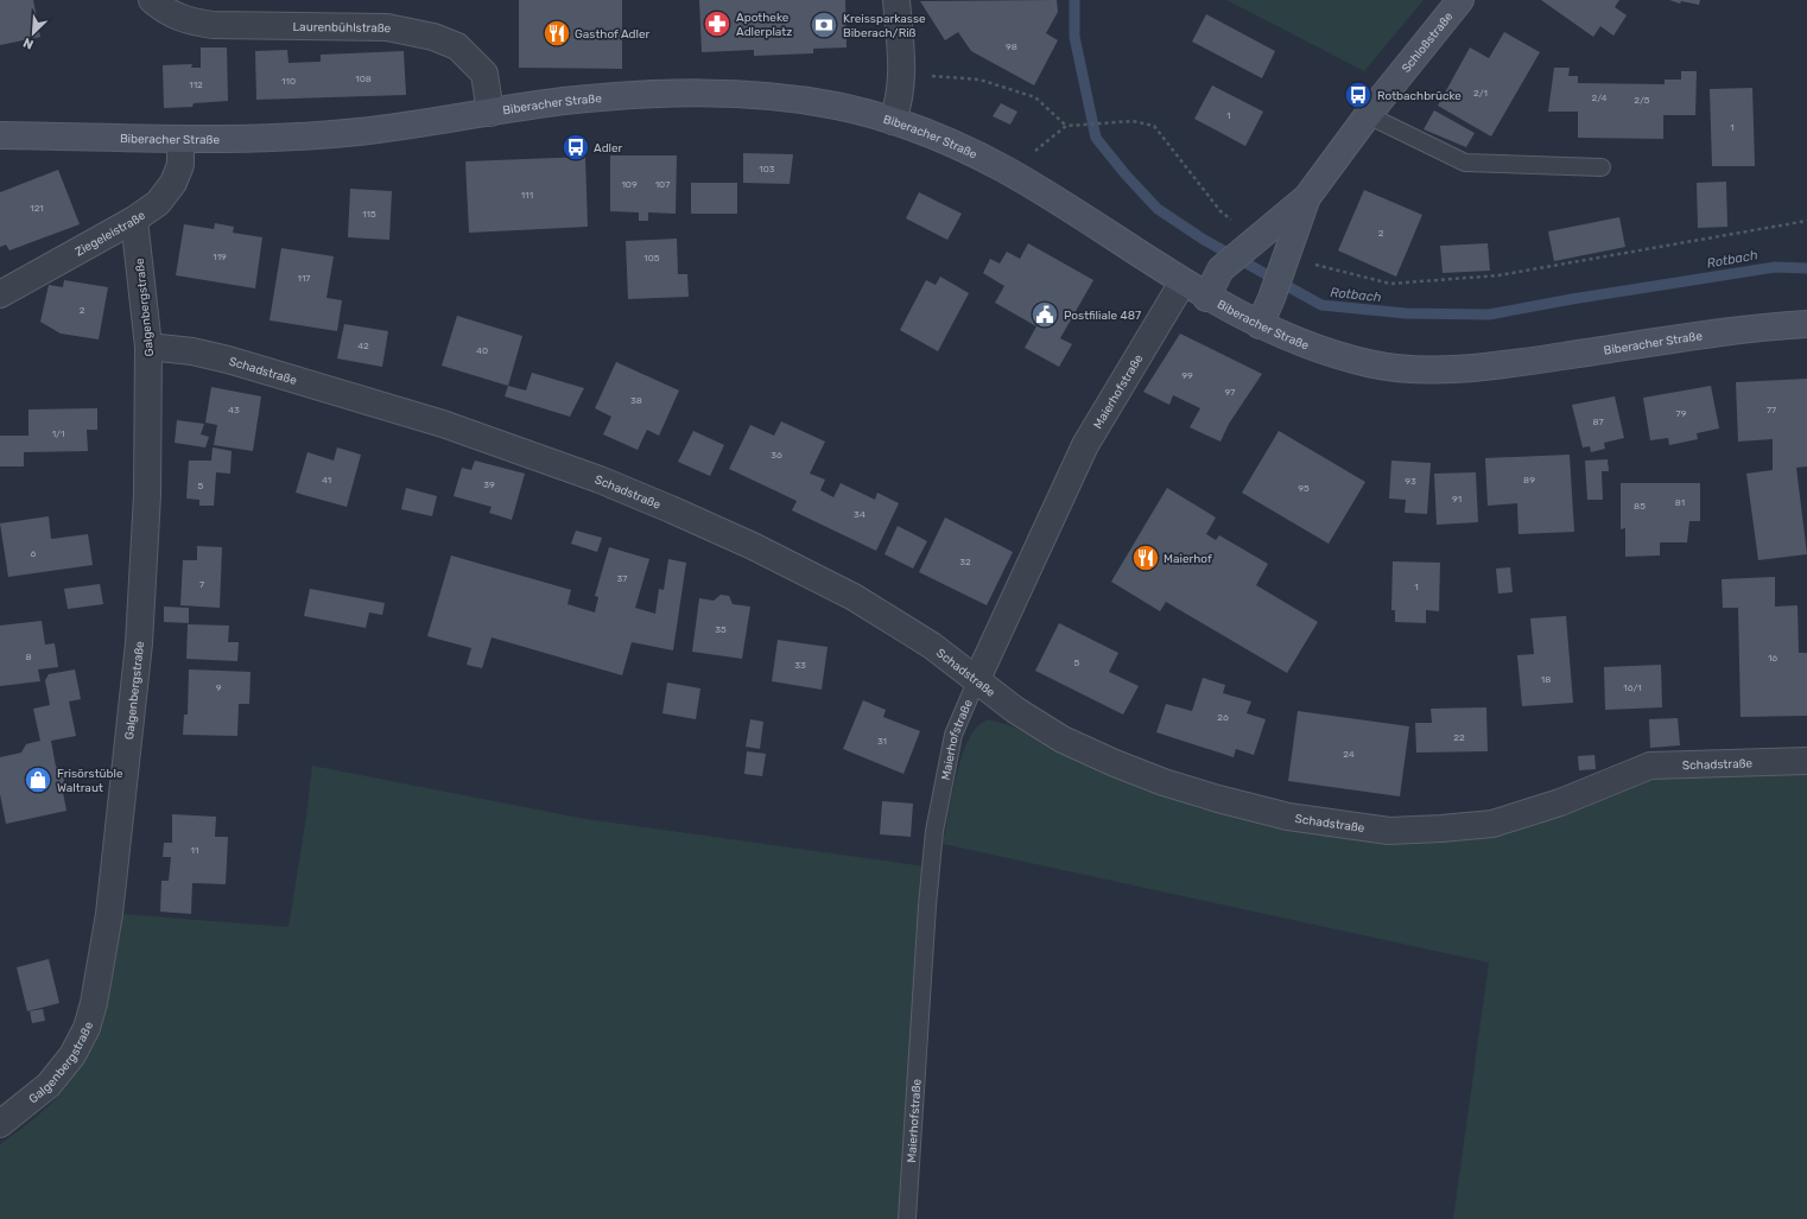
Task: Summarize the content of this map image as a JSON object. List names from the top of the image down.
{
  "streets": {
    "street": [
      "Laurenbühlstraße",
      "Schloßstraße",
      "Biberacher Straße",
      "Ziegeleistraße",
      "Galgenbergstraße",
      "Schadstraße",
      "Maierhofstraße"
    ]
  },
  "crossings": [
    ["Laurenbühlstraße", "Biberacher Straße"],
    ["Schloßstraße", "Biberacher Straße"],
    ["Biberacher Straße", "Ziegeleistraße"],
    ["Biberacher Straße", "Maierhofstraße"],
    ["Ziegeleistraße", "Galgenbergstraße"],
    ["Galgenbergstraße", "Schadstraße"],
    ["Schadstraße", "Maierhofstraße"]
  ],
  "water": ["Rotbach"],
  "places": {
    "pharmacy": ["Apotheke Adlerplatz"],
    "bank": ["Kreissparkasse Biberach/Riß"],
    "restaurant": ["Gasthof Adler", "Maierhof"],
    "bus stop": ["Rotbachbrücke", "Adler"],
    "public building": ["Postfiliale 487"],
    "shop": ["Frisörstüble Waltraut"]
  },
  "house_numbers": [
    "98",
    "108",
    "110",
    "112",
    "2/1",
    "2/4",
    "2/5",
    "1",
    "1",
    "103",
    "109",
    "107",
    "111",
    "121",
    "115",
    "2",
    "119",
    "105",
    "117",
    "2",
    "42",
    "40",
    "99",
    "97",
    "38",
    "43",
    "77",
    "79",
    "87",
    "1/1",
    "36",
    "41",
    "89",
    "93",
    "39",
    "5",
    "95",
    "91",
    "81",
    "85",
    "34",
    "6",
    "32",
    "37",
    "7",
    "1",
    "35",
    "8",
    "16",
    "5",
    "33",
    "18",
    "9",
    "16/1",
    "26",
    "22",
    "31",
    "24",
    "11"
  ],
  "north": "bottom left"
}
